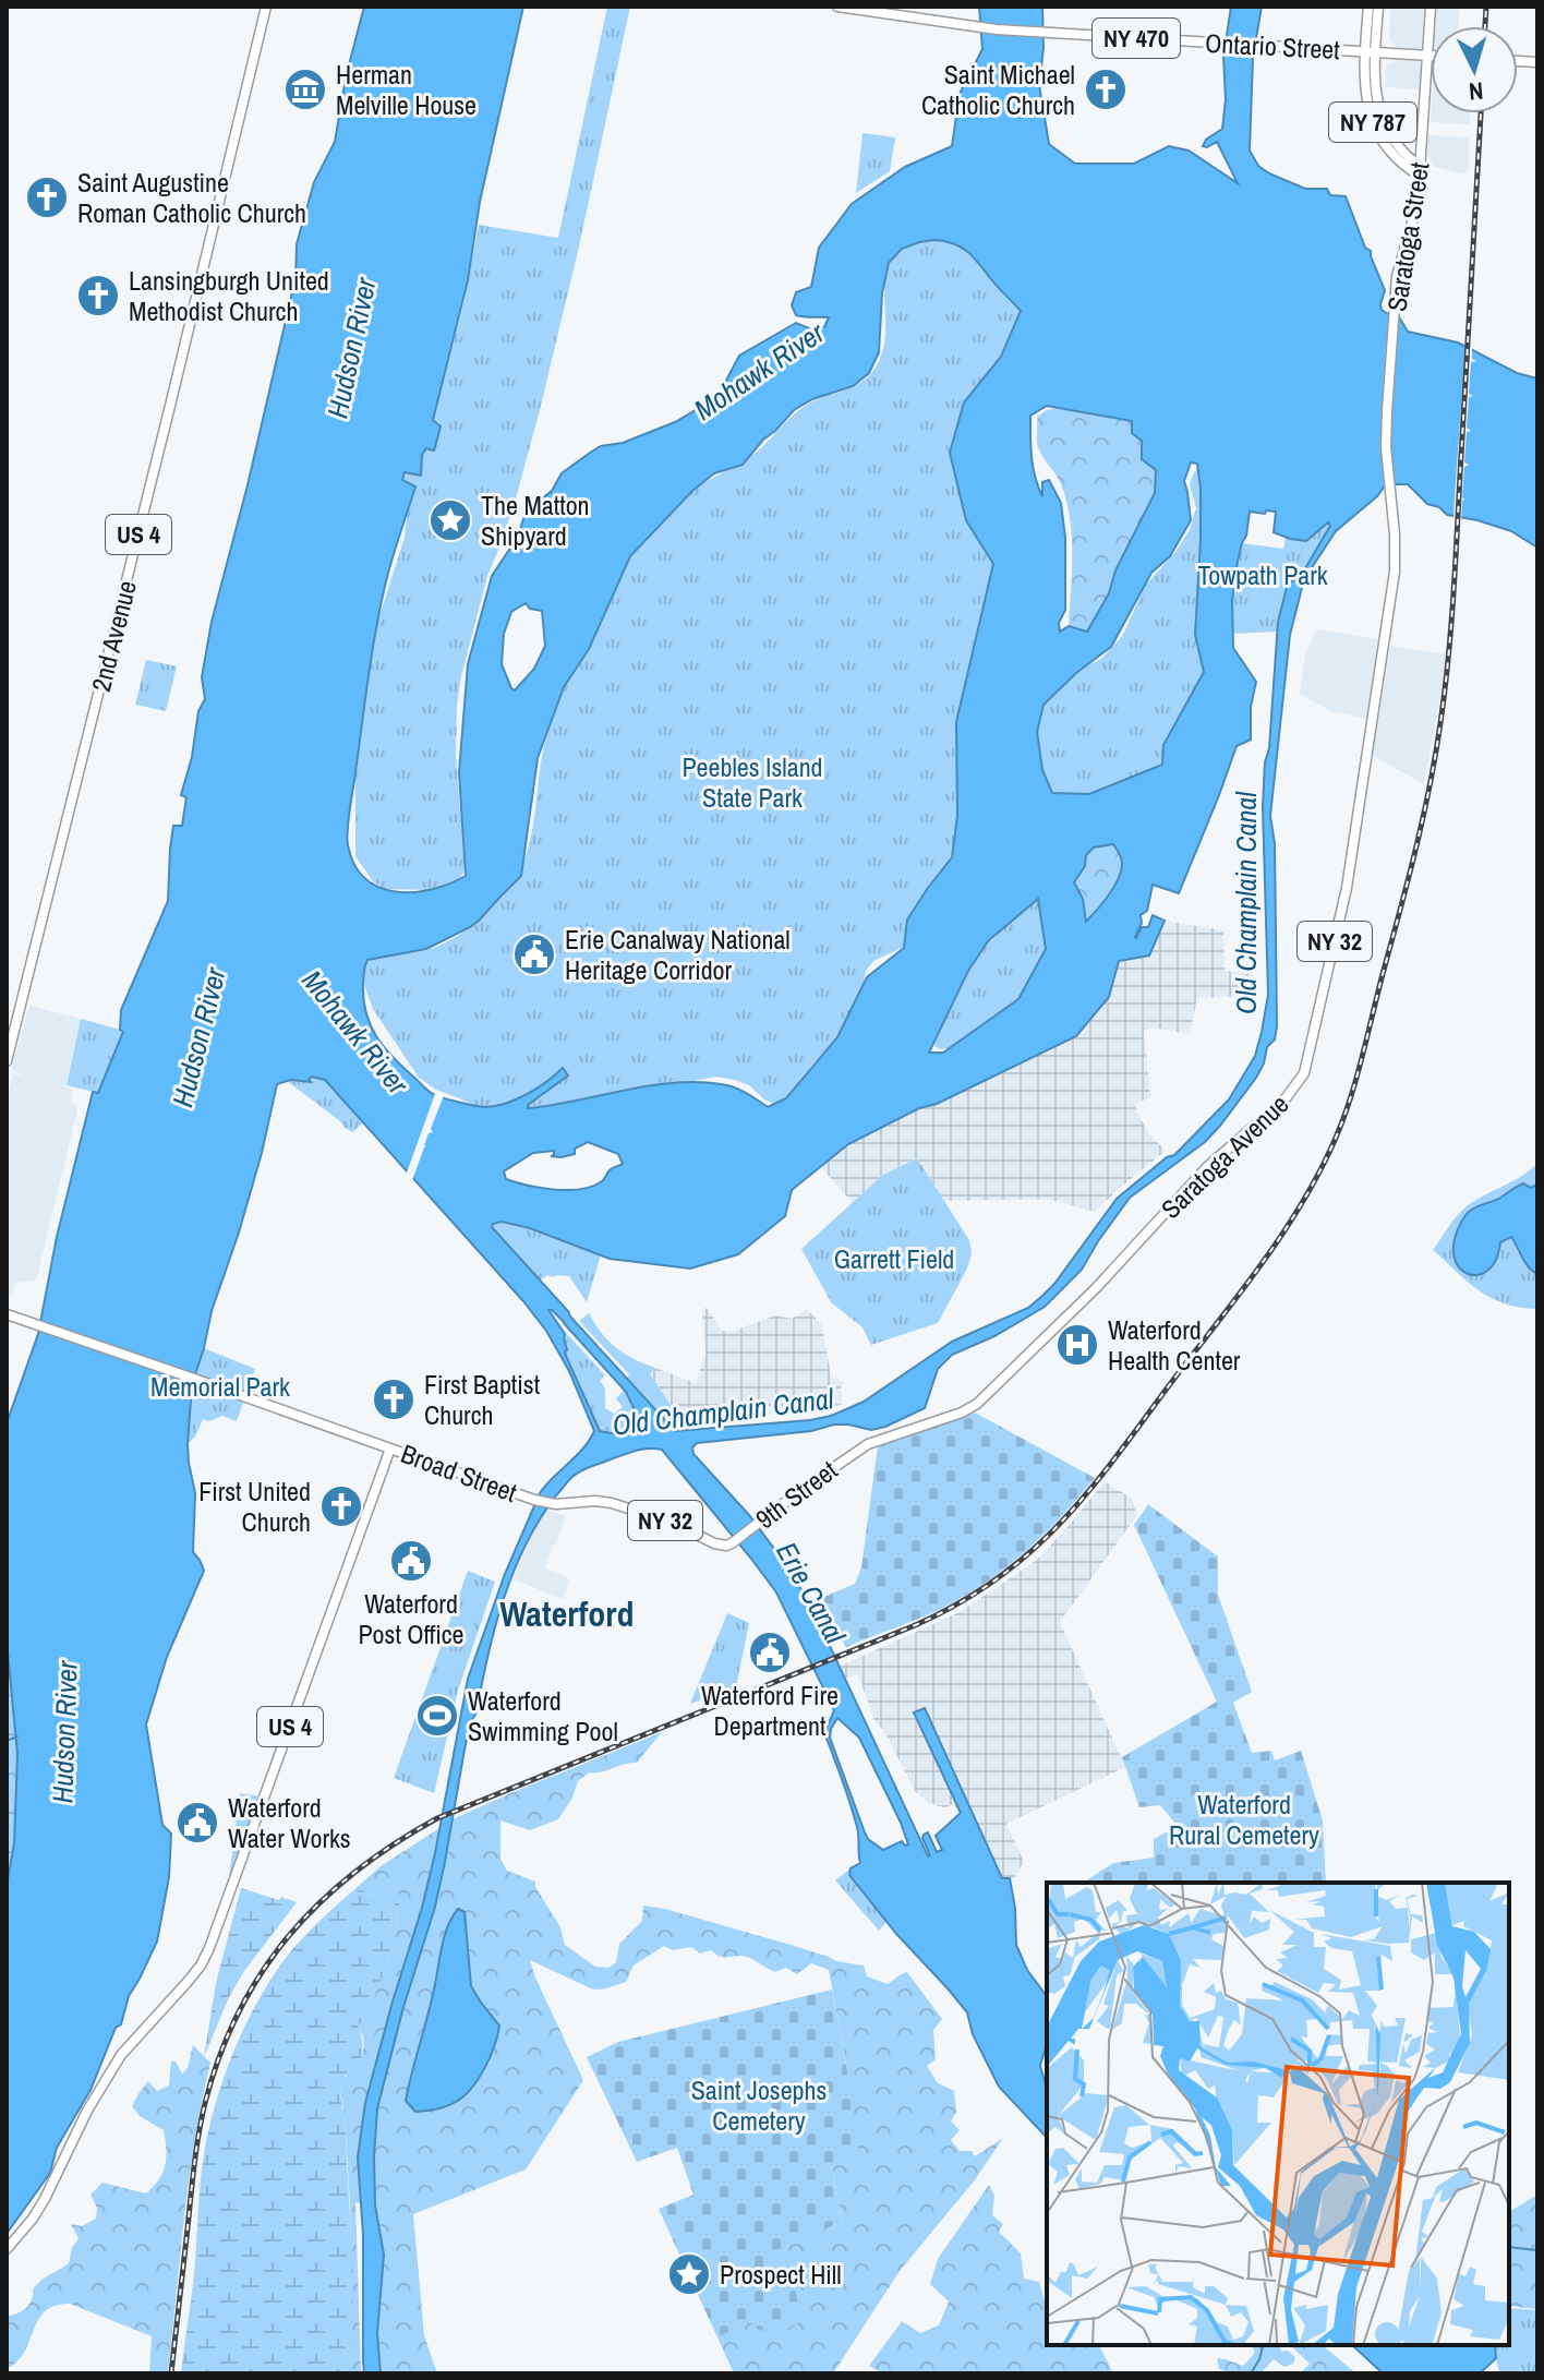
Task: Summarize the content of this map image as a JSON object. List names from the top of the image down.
{
  "streets": {
    "main road": [
      "NY 470",
      "Ontario Street",
      "NY 787",
      "Saratoga Street",
      "US 4",
      "2nd Avenue",
      "NY 32",
      "Saratoga Avenue",
      "Broad Street",
      "9th Street"
    ]
  },
  "crossings": [
    ["Ontario Street", "NY 787"],
    ["Ontario Street", "Saratoga Street"],
    ["NY 787", "Saratoga Street"],
    ["Saratoga Street", "Saratoga Avenue"],
    ["US 4", "Broad Street"],
    ["Saratoga Avenue", "9th Street"],
    ["Broad Street", "9th Street"]
  ],
  "districts": ["Waterford"],
  "water": [
    "Hudson River",
    "Mohawk River",
    "Old Champlain Canal",
    "Erie Canal"
  ],
  "parks": [
    "Towpath Park",
    "Peebles Island State Park",
    "Garrett Field",
    "Memorial Park",
    "Waterford Rural Cemetery",
    "Saint Josephs Cemetery"
  ],
  "places": {
    "museum": ["Herman Melville House"],
    "church": [
      "Saint Michael Catholic Church",
      "Saint Augustine Roman Catholic Church",
      "Lansingburgh United Methodist Church",
      "First Baptist Church",
      "First United Church"
    ],
    "place": ["The Matton Shipyard", "Prospect Hill"],
    "public building": [
      "Erie Canalway National Heritage Corridor",
      "Waterford Post Office",
      "Waterford Fire Department",
      "Waterford Water Works"
    ],
    "hospital": ["Waterford Health Center"],
    "sports": ["Waterford Swimming Pool"]
  },
  "north": "bottom"
}
